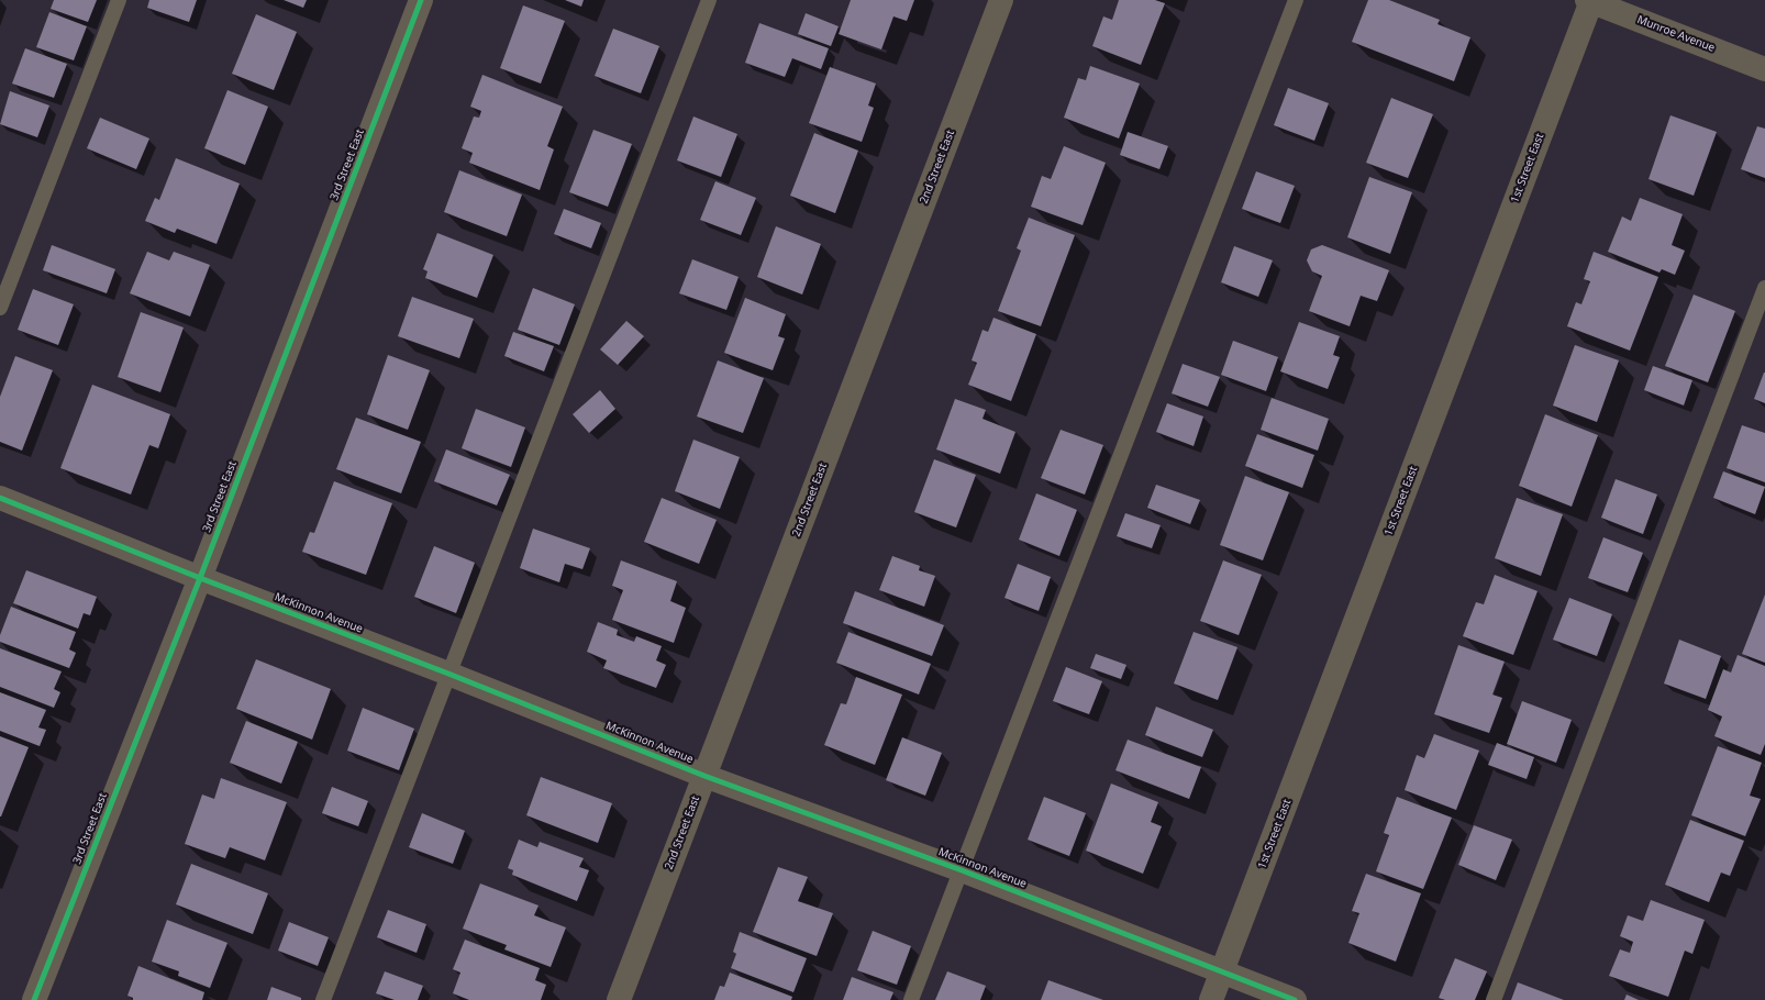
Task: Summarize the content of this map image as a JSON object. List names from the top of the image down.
{
  "streets": {
    "street": [
      "Munroe Avenue",
      "3rd Street East",
      "2nd Street East",
      "1st Street East",
      "McKinnon Avenue"
    ]
  },
  "crossings": [
    ["Munroe Avenue", "1st Street East"],
    ["3rd Street East", "McKinnon Avenue"],
    ["2nd Street East", "McKinnon Avenue"],
    ["1st Street East", "McKinnon Avenue"]
  ]
}
